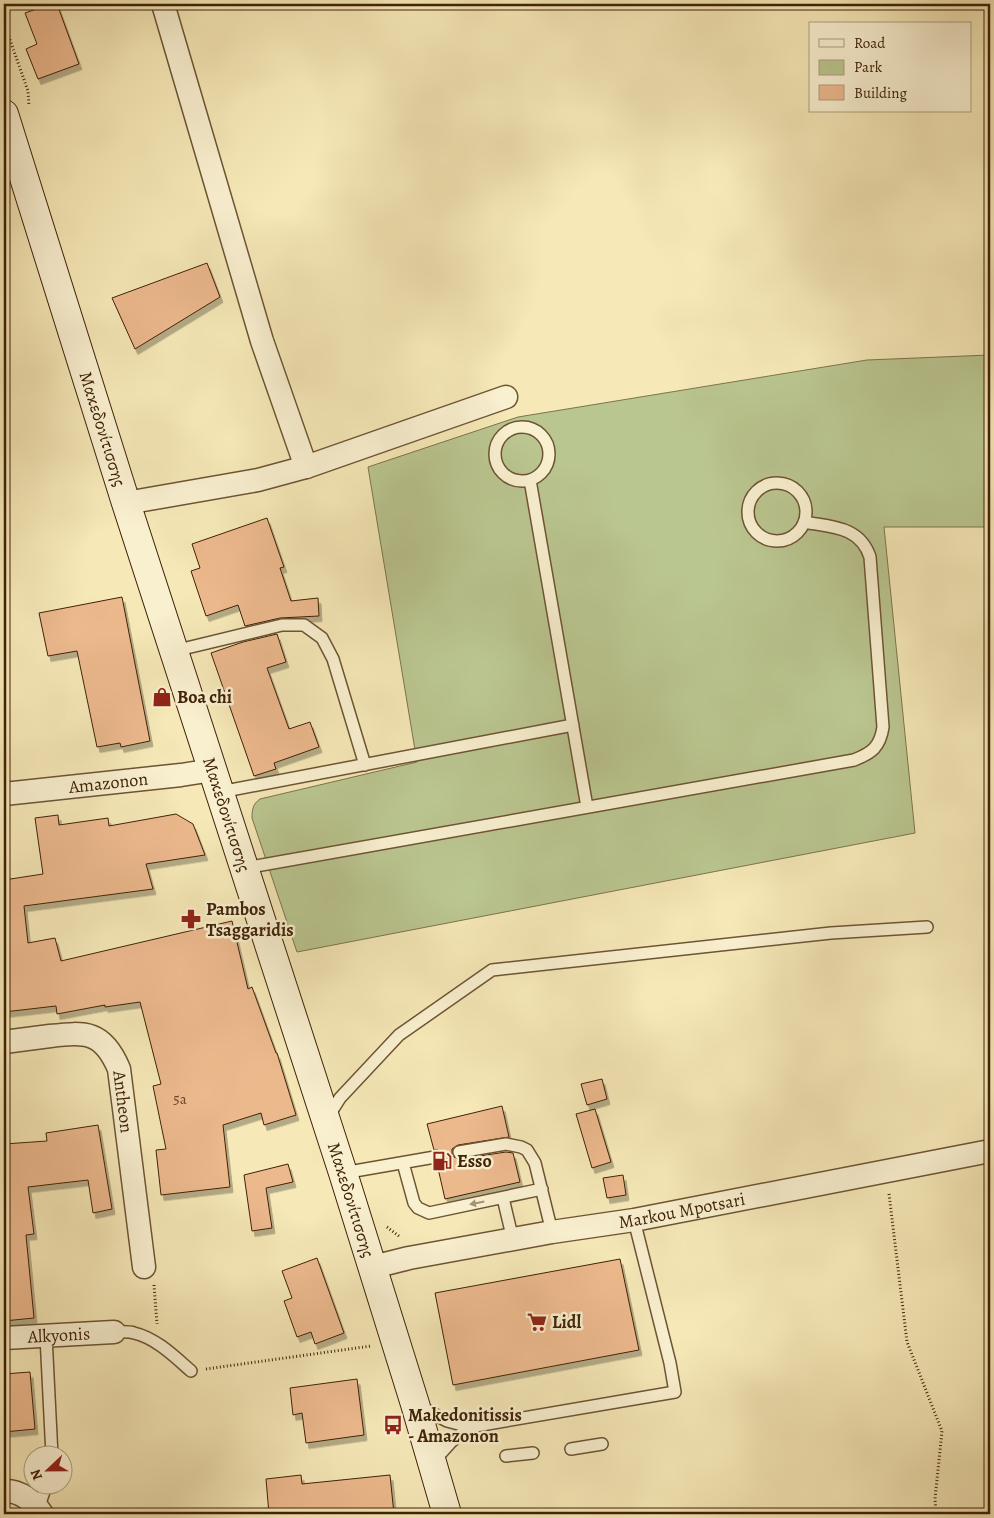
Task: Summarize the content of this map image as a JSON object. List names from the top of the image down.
{
  "streets": {
    "main road": ["Μακεδονίτισσης"],
    "street": [
      "Amazonon",
      "Antheon",
      "Markou Mpotsari",
      "Alkyonis"
    ]
  },
  "crossings": [
    ["Μακεδονίτισσης", "Amazonon"],
    ["Μακεδονίτισσης", "Markou Mpotsari"]
  ],
  "places": {
    "shop": ["Boa chi"],
    "pharmacy": ["Pambos Tsaggaridis"],
    "fuel station": ["Esso"],
    "supermarket": ["Lidl"],
    "bus stop": ["Makedonitissis - Amazonon"]
  },
  "house_numbers": ["5a"],
  "legend": ["Road", "Park", "Building"],
  "north": "left"
}
